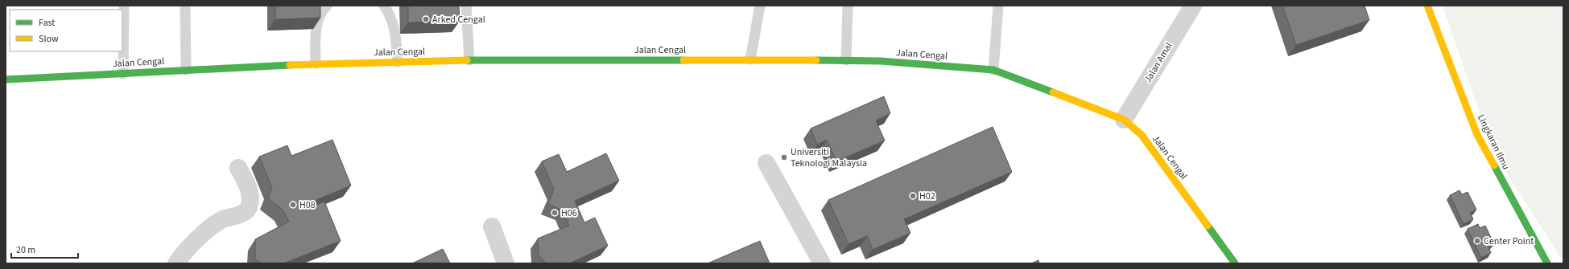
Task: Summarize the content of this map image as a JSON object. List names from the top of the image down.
{
  "streets": {
    "street": ["Jalan Cengal", "Jalan Amal", "Lingkaran Ilmu"]
  },
  "crossings": [
    ["Jalan Cengal", "Jalan Amal"]
  ],
  "places": [
    "Arked Cengal",
    "Universiti Teknologi Malaysia",
    "H02",
    "H08",
    "H06",
    "Center Point"
  ],
  "legend": ["Fast", "Slow"],
  "scale_bar": "20 m"
}
